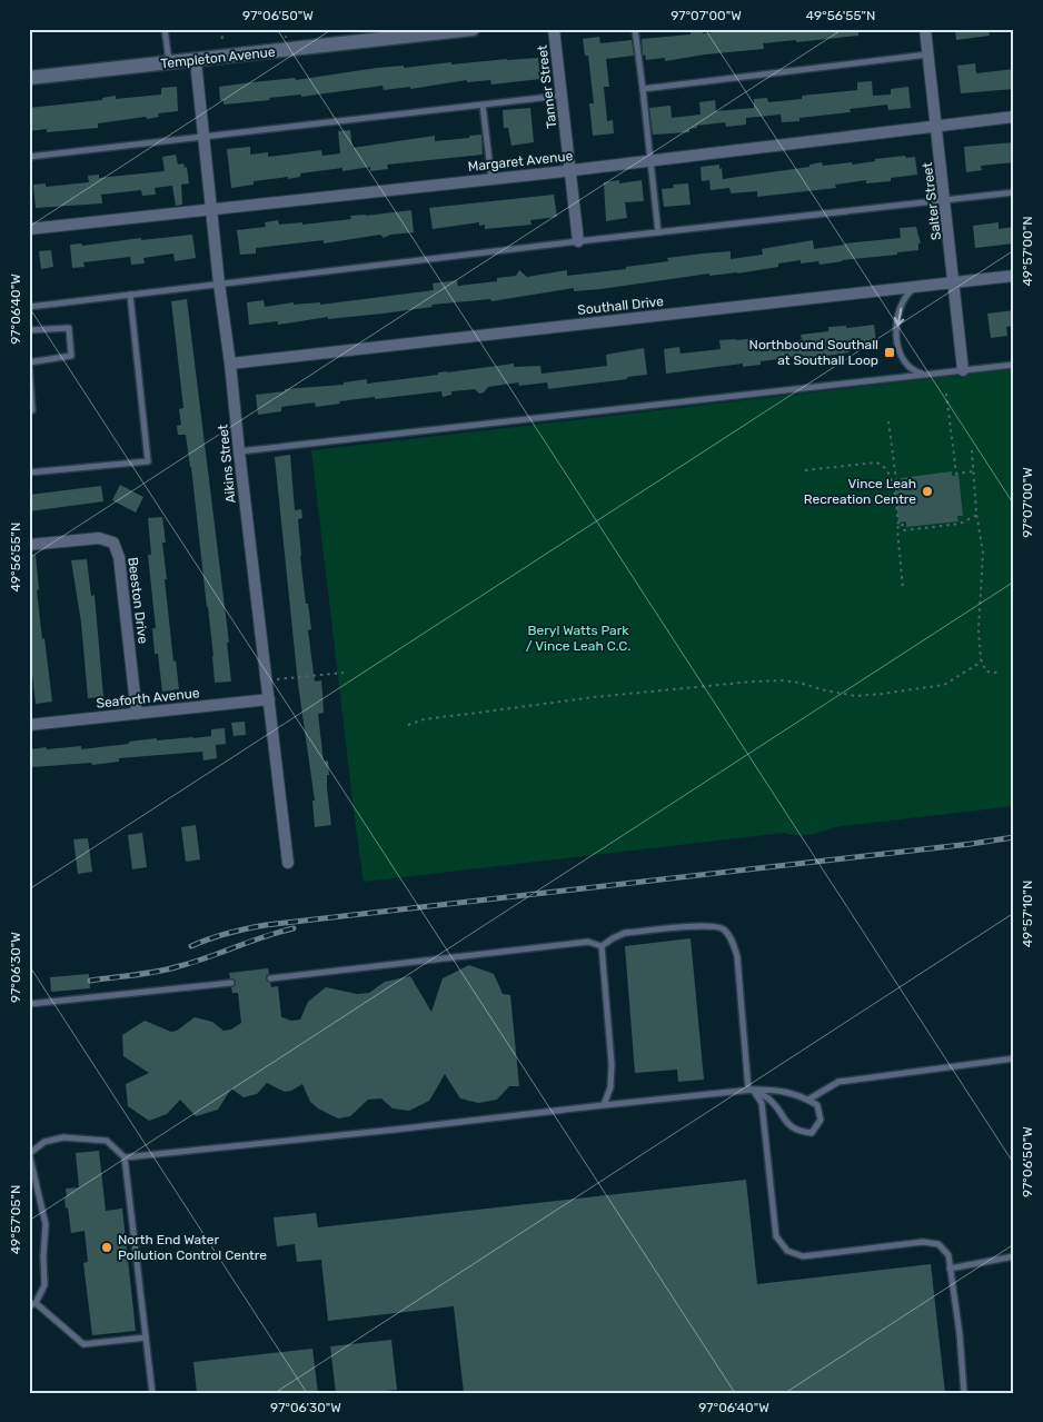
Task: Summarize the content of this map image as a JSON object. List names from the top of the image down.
{
  "streets": {
    "street": [
      "Templeton Avenue",
      "Tanner Street",
      "Margaret Avenue",
      "Salter Street",
      "Southall Drive",
      "Aikins Street",
      "Beeston Drive",
      "Seaforth Avenue"
    ]
  },
  "crossings": [
    ["Templeton Avenue", "Aikins Street"],
    ["Tanner Street", "Margaret Avenue"],
    ["Margaret Avenue", "Salter Street"],
    ["Margaret Avenue", "Aikins Street"],
    ["Salter Street", "Southall Drive"],
    ["Southall Drive", "Aikins Street"],
    ["Aikins Street", "Seaforth Avenue"],
    ["Beeston Drive", "Seaforth Avenue"]
  ],
  "parks": ["Beryl Watts Park / Vince Leah C.C."],
  "places": {
    "transit": ["Northbound Southall at Southall Loop"],
    "other": ["Vince Leah Recreation Centre", "North End Water Pollution Control Centre"]
  },
  "coordinates": [
    "97°06'50\"W",
    "97°07'00\"W",
    "49°56'55\"N",
    "49°57'00\"N",
    "97°06'40\"W",
    "49°57'10\"N",
    "97°06'30\"W",
    "49°57'05\"N"
  ]
}
